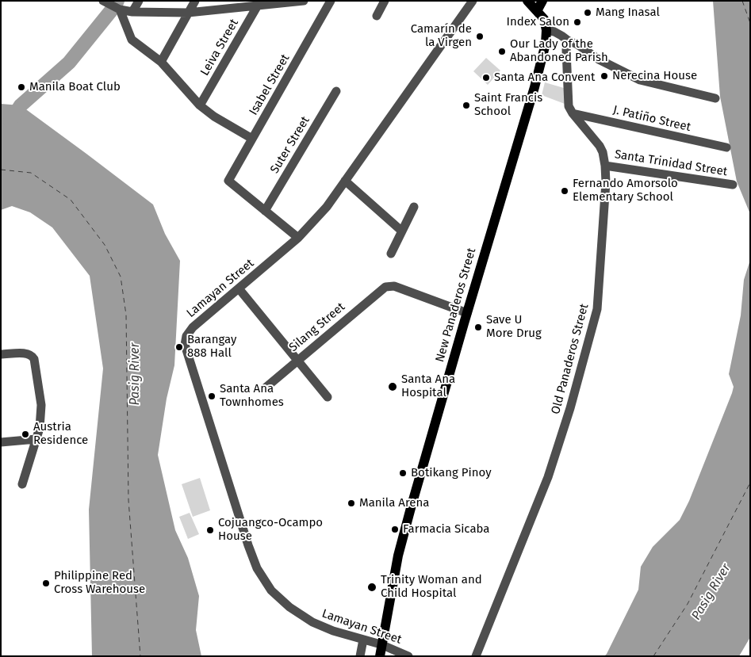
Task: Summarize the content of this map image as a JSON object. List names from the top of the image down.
{
  "streets": {
    "main road": ["New Panaderos Street"],
    "street": [
      "Leiva Street",
      "Isabel Street",
      "J. Patiño Street",
      "Suter Street",
      "Santa Trinidad Street",
      "Lamayan Street",
      "Silang Street",
      "Old Panaderos Street"
    ]
  },
  "crossings": [
    ["Isabel Street", "Suter Street"],
    ["J. Patiño Street", "Old Panaderos Street"],
    ["Santa Trinidad Street", "Old Panaderos Street"],
    ["Lamayan Street", "New Panaderos Street"],
    ["New Panaderos Street", "Silang Street"]
  ],
  "water": ["Pasig River"],
  "places": [
    "Mang Inasal",
    "Index Salon",
    "Camarín de la Virgen",
    "Our Lady of the Abandoned Parish",
    "Nerecina House",
    "Santa Ana Convent",
    "Manila Boat Club",
    "Saint Francis School",
    "Fernando Amorsolo Elementary School",
    "Save U More Drug",
    "Barangay 888 Hall",
    "Santa Ana Hospital",
    "Santa Ana Townhomes",
    "Austria Residence",
    "Botikang Pinoy",
    "Manila Arena",
    "Farmacia Sicaba",
    "Cojuangco-Ocampo House",
    "Philippine Red Cross Warehouse",
    "Trinity Woman and Child Hospital"
  ]
}
